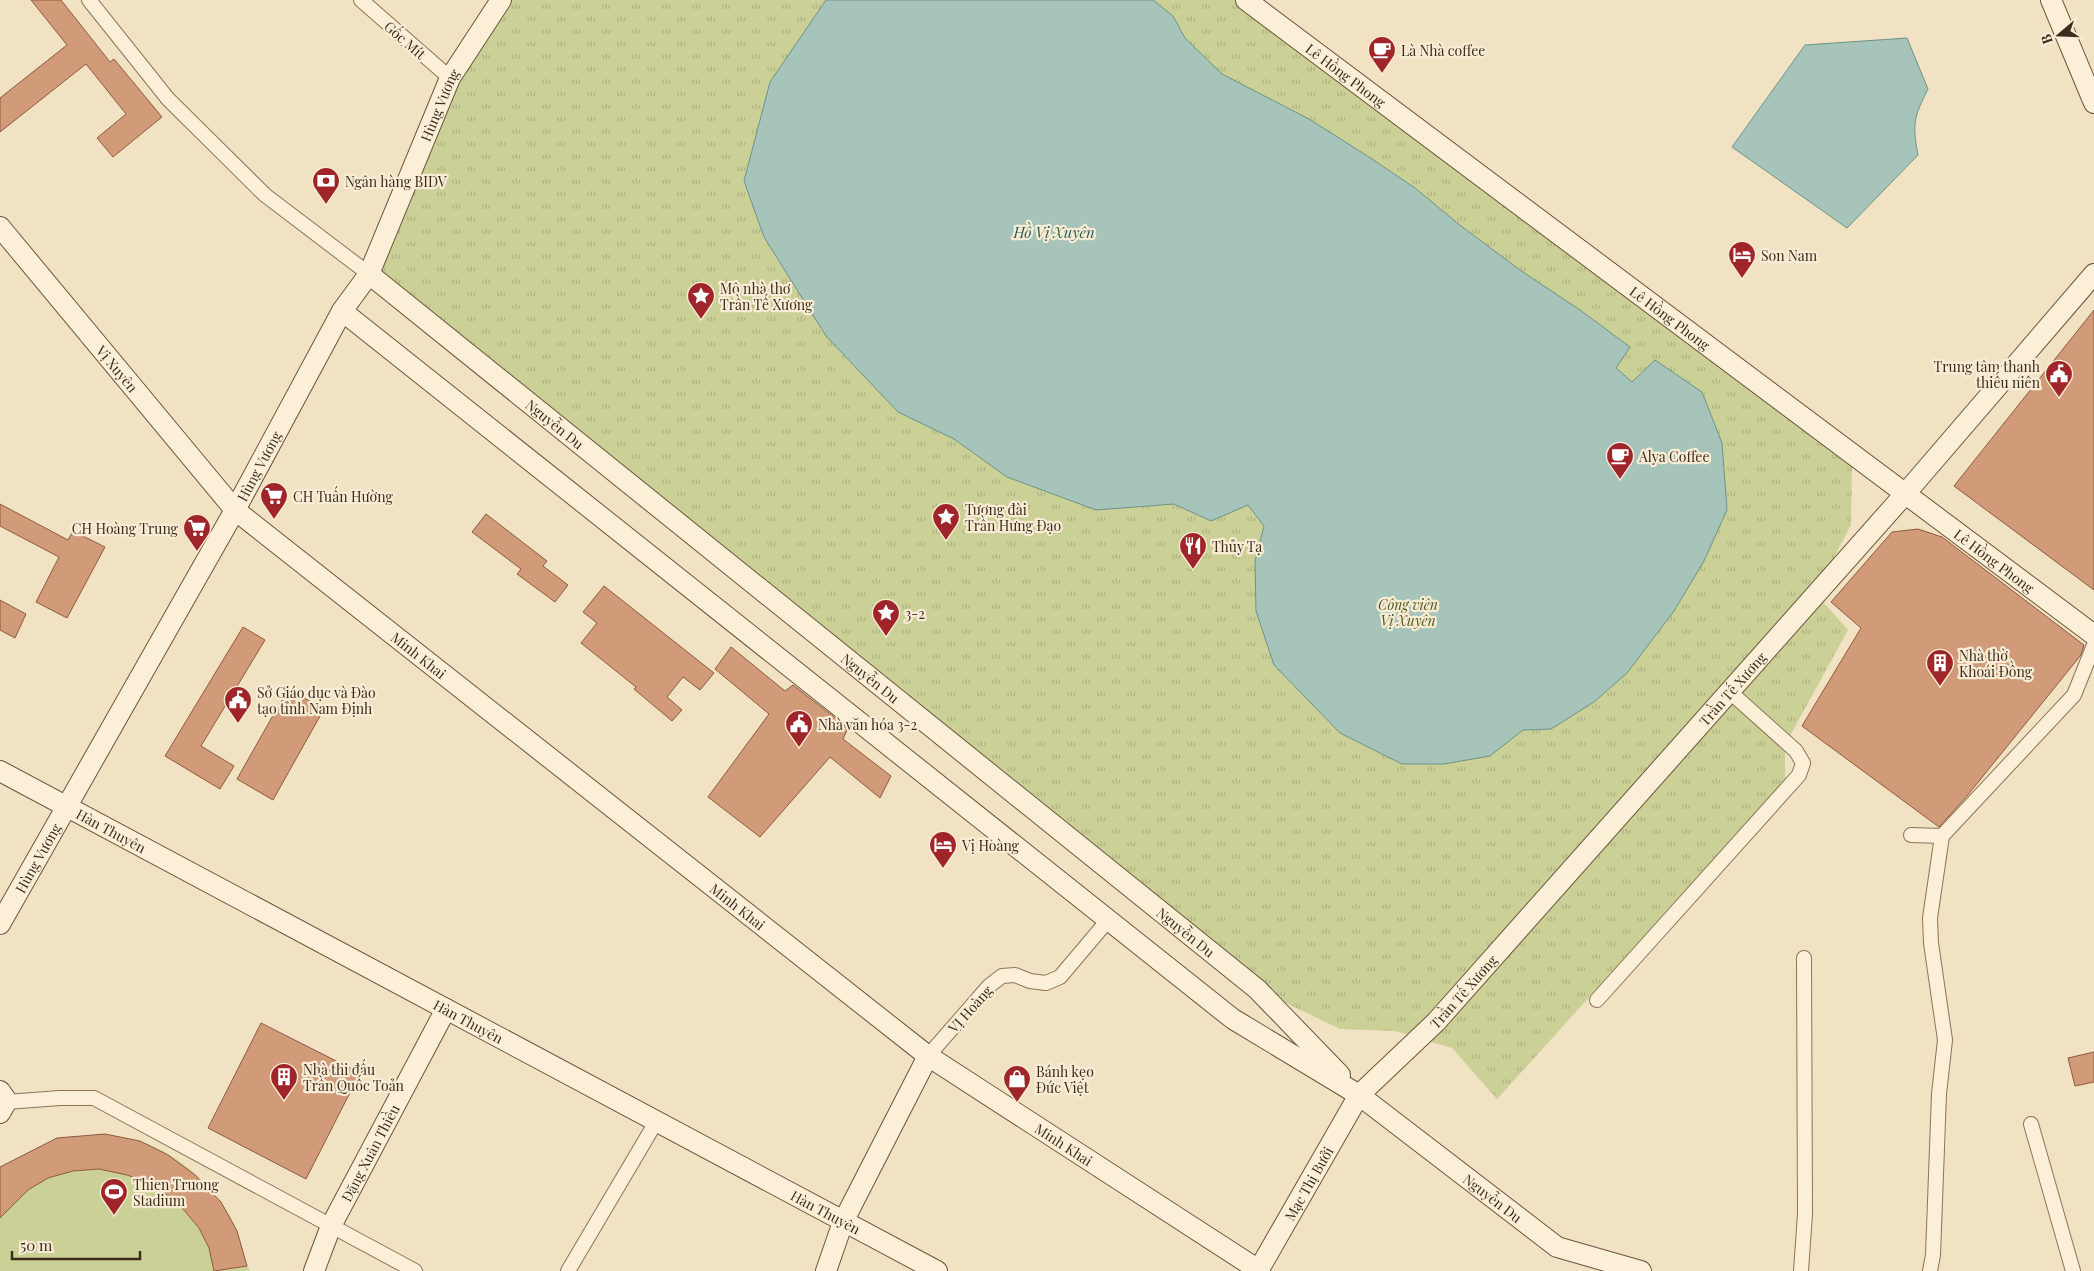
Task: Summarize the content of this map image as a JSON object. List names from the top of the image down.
{
  "streets": {
    "street": [
      "Gốc Mít",
      "Lê Hồng Phong",
      "Hùng Vương",
      "Vị Xuyên",
      "Nguyễn Du",
      "Minh Khai",
      "Trần Tế Xương",
      "Hàn Thuyên",
      "VỊ Hoàng",
      "Đặng Xuân Thiều",
      "Mạc Thị Bưởi"
    ]
  },
  "crossings": [
    ["Gốc Mít", "Hùng Vương"],
    ["Lê Hồng Phong", "Trần Tế Xương"],
    ["Hùng Vương", "Vị Xuyên"],
    ["Hùng Vương", "Nguyễn Du"],
    ["Hùng Vương", "Minh Khai"],
    ["Hùng Vương", "Hàn Thuyên"],
    ["Vị Xuyên", "Minh Khai"],
    ["Nguyễn Du", "Trần Tế Xương"],
    ["Nguyễn Du", "VỊ Hoàng"],
    ["Nguyễn Du", "Mạc Thị Bưởi"],
    ["Minh Khai", "VỊ Hoàng"],
    ["Minh Khai", "Mạc Thị Bưởi"],
    ["Trần Tế Xương", "Mạc Thị Bưởi"],
    ["Hàn Thuyên", "Đặng Xuân Thiều"]
  ],
  "water": ["Hồ Vị Xuyên"],
  "parks": ["Công viên Vị Xuyên"],
  "places": {
    "cafe": ["Là Nhà coffee", "Alya Coffee"],
    "bank": ["Ngân hàng BIDV"],
    "hotel": ["Son Nam", "Vị Hoàng"],
    "place": ["Mộ nhà thơ Trần Tế Xương", "Tượng đài Trần Hưng Đạo", "3-2"],
    "public building": ["Trung tâm thanh thiếu niên", "Sở Giáo dục và Đào tạo tỉnh Nam Định", "Nhà văn hóa 3-2"],
    "supermarket": ["CH Tuấn Hường", "CH Hoàng Trung"],
    "restaurant": ["Thủy Tạ"],
    "building": ["Nhà thờ Khoái Đồng", "Nhà thi đấu Trần Quốc Toản"],
    "shop": ["Bánh kẹo Đức Việt"],
    "sports": ["Thien Truong Stadium"]
  },
  "scale_bar": "50 m",
  "north": "left"
}
